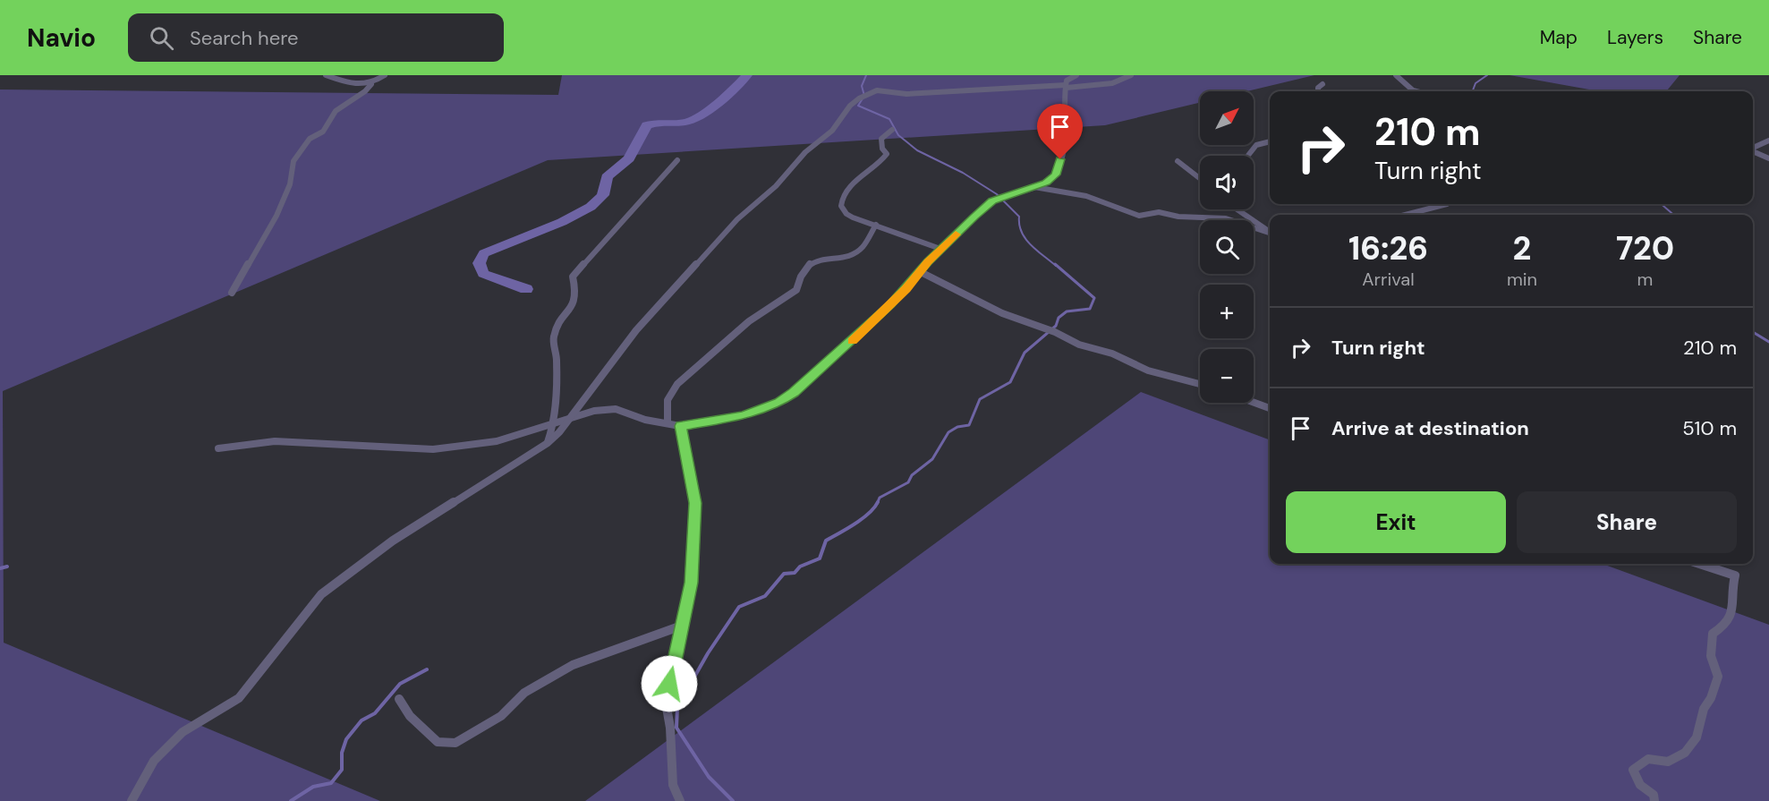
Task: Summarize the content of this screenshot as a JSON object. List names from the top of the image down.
{
  "north": "top right",
  "page": {
    "header": "Navio",
    "search": "Search here",
    "nav": ["Map", "Layers", "Share"],
    "map_buttons": ["+", "−"],
    "turn": ["210 m", "Turn right"],
    "eta": [
      "16:26",
      "Arrival",
      "2",
      "min",
      "720",
      "m"
    ],
    "list": [
      {
        "name": "Turn right",
        "value": "210 m"
      },
      {
        "name": "Arrive at destination",
        "value": "510 m"
      }
    ],
    "buttons": ["Exit", "Share"]
  }
}
